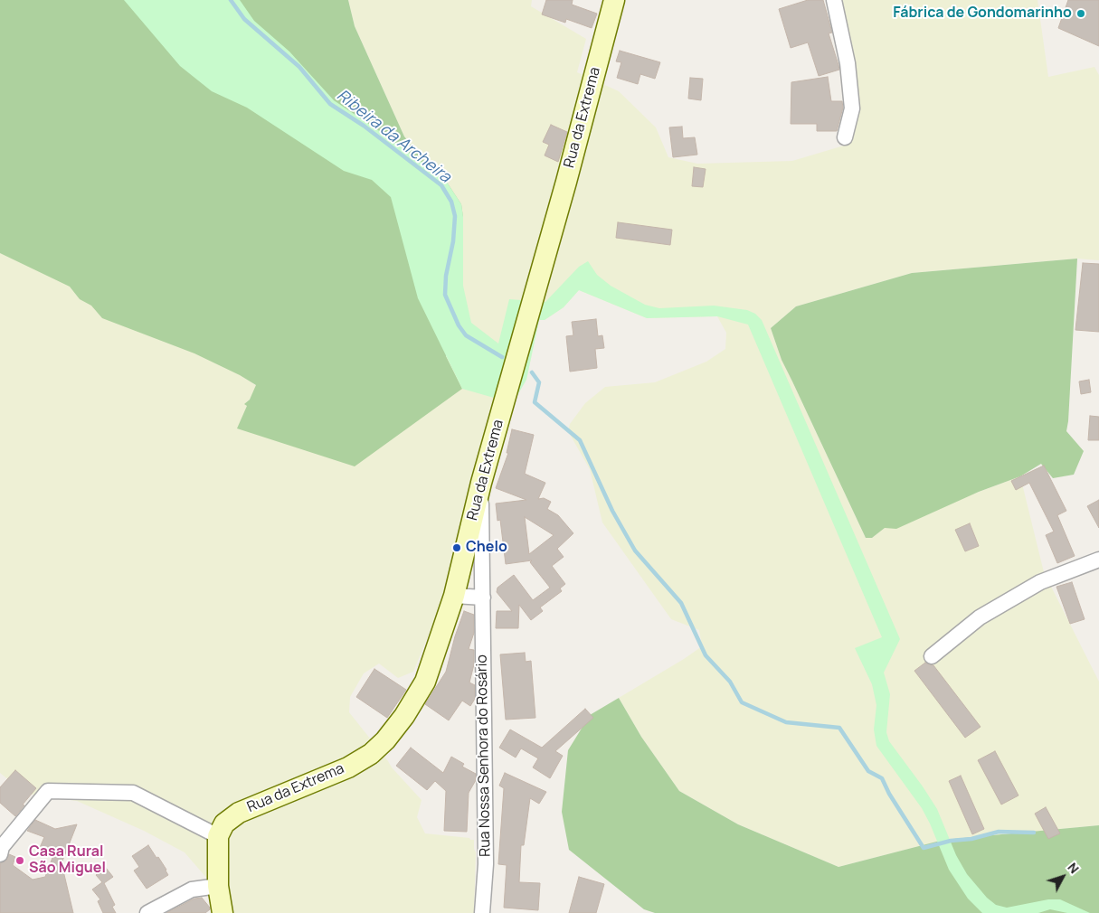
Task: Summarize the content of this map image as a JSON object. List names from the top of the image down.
{
  "streets": {
    "street": ["Rua da Extrema", "Rua Nossa Senhora do Rosário"]
  },
  "crossings": [
    ["Rua da Extrema", "Rua Nossa Senhora do Rosário"]
  ],
  "water": ["Ribeira da Archeira"],
  "places": ["Fábrica de Gondomarinho", "Chelo", "Casa Rural São Miguel"],
  "north": "top right"
}
